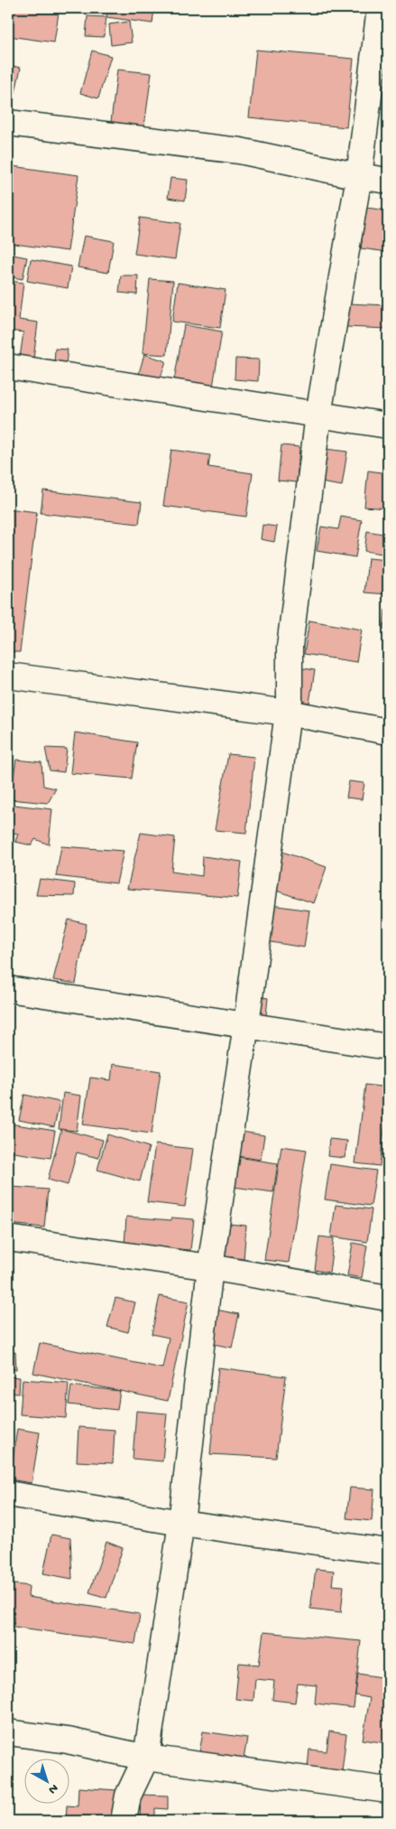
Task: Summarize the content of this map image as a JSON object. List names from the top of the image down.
{
  "north": "bottom right"
}
